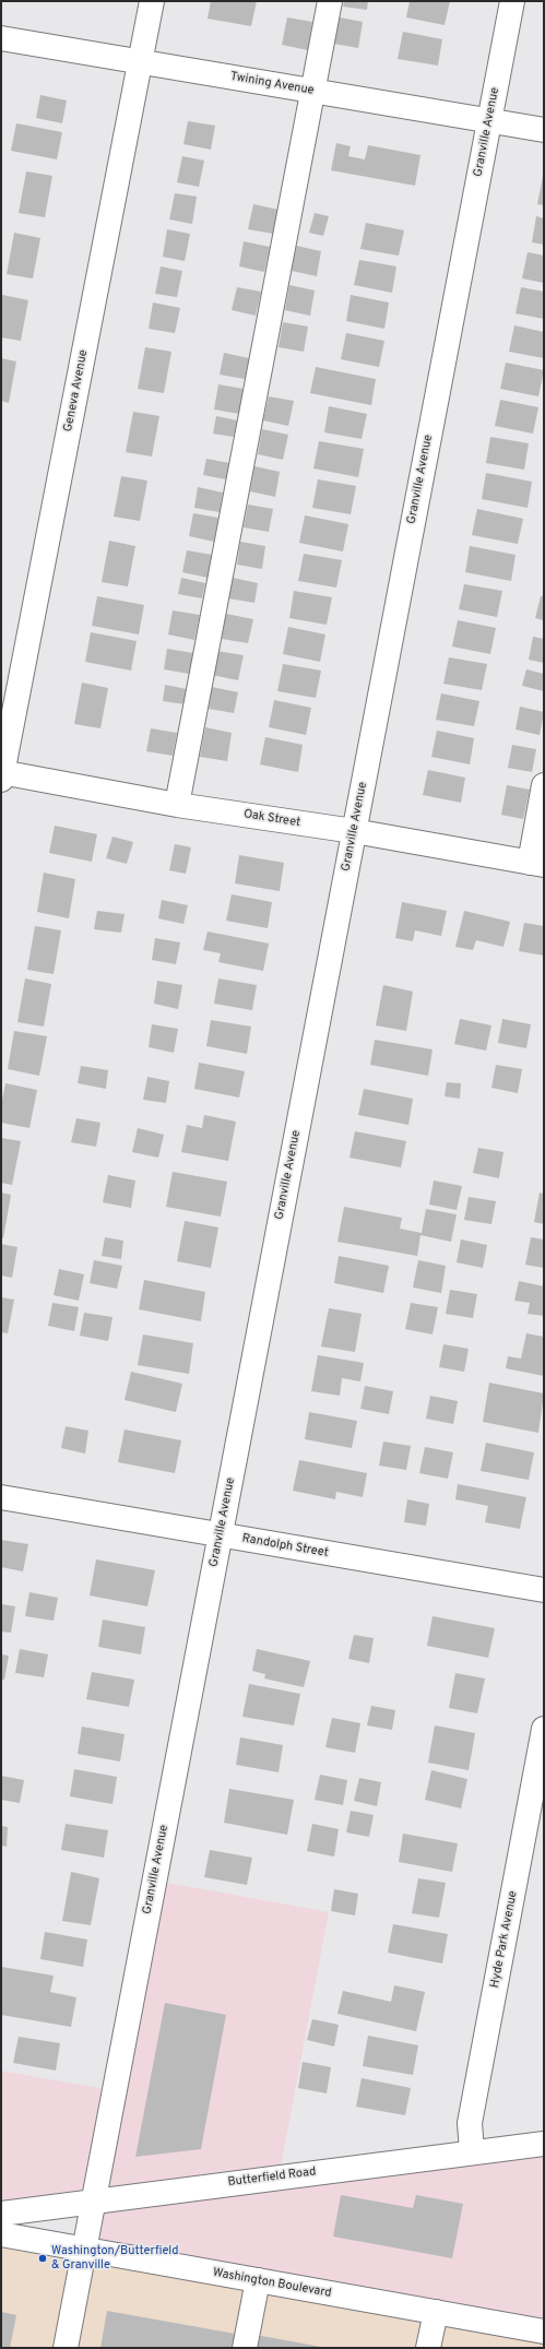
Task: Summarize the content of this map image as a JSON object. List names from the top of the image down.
{
  "streets": {
    "street": [
      "Twining Avenue",
      "Granville Avenue",
      "Geneva Avenue",
      "Oak Street",
      "Randolph Street",
      "Hyde Park Avenue",
      "Butterfield Road",
      "Washington Boulevard"
    ]
  },
  "crossings": [
    ["Twining Avenue", "Granville Avenue"],
    ["Twining Avenue", "Geneva Avenue"],
    ["Granville Avenue", "Oak Street"],
    ["Granville Avenue", "Randolph Street"],
    ["Granville Avenue", "Butterfield Road"],
    ["Granville Avenue", "Washington Boulevard"],
    ["Geneva Avenue", "Oak Street"],
    ["Hyde Park Avenue", "Butterfield Road"]
  ],
  "places": ["Washington/Butterfield & Granville"]
}
